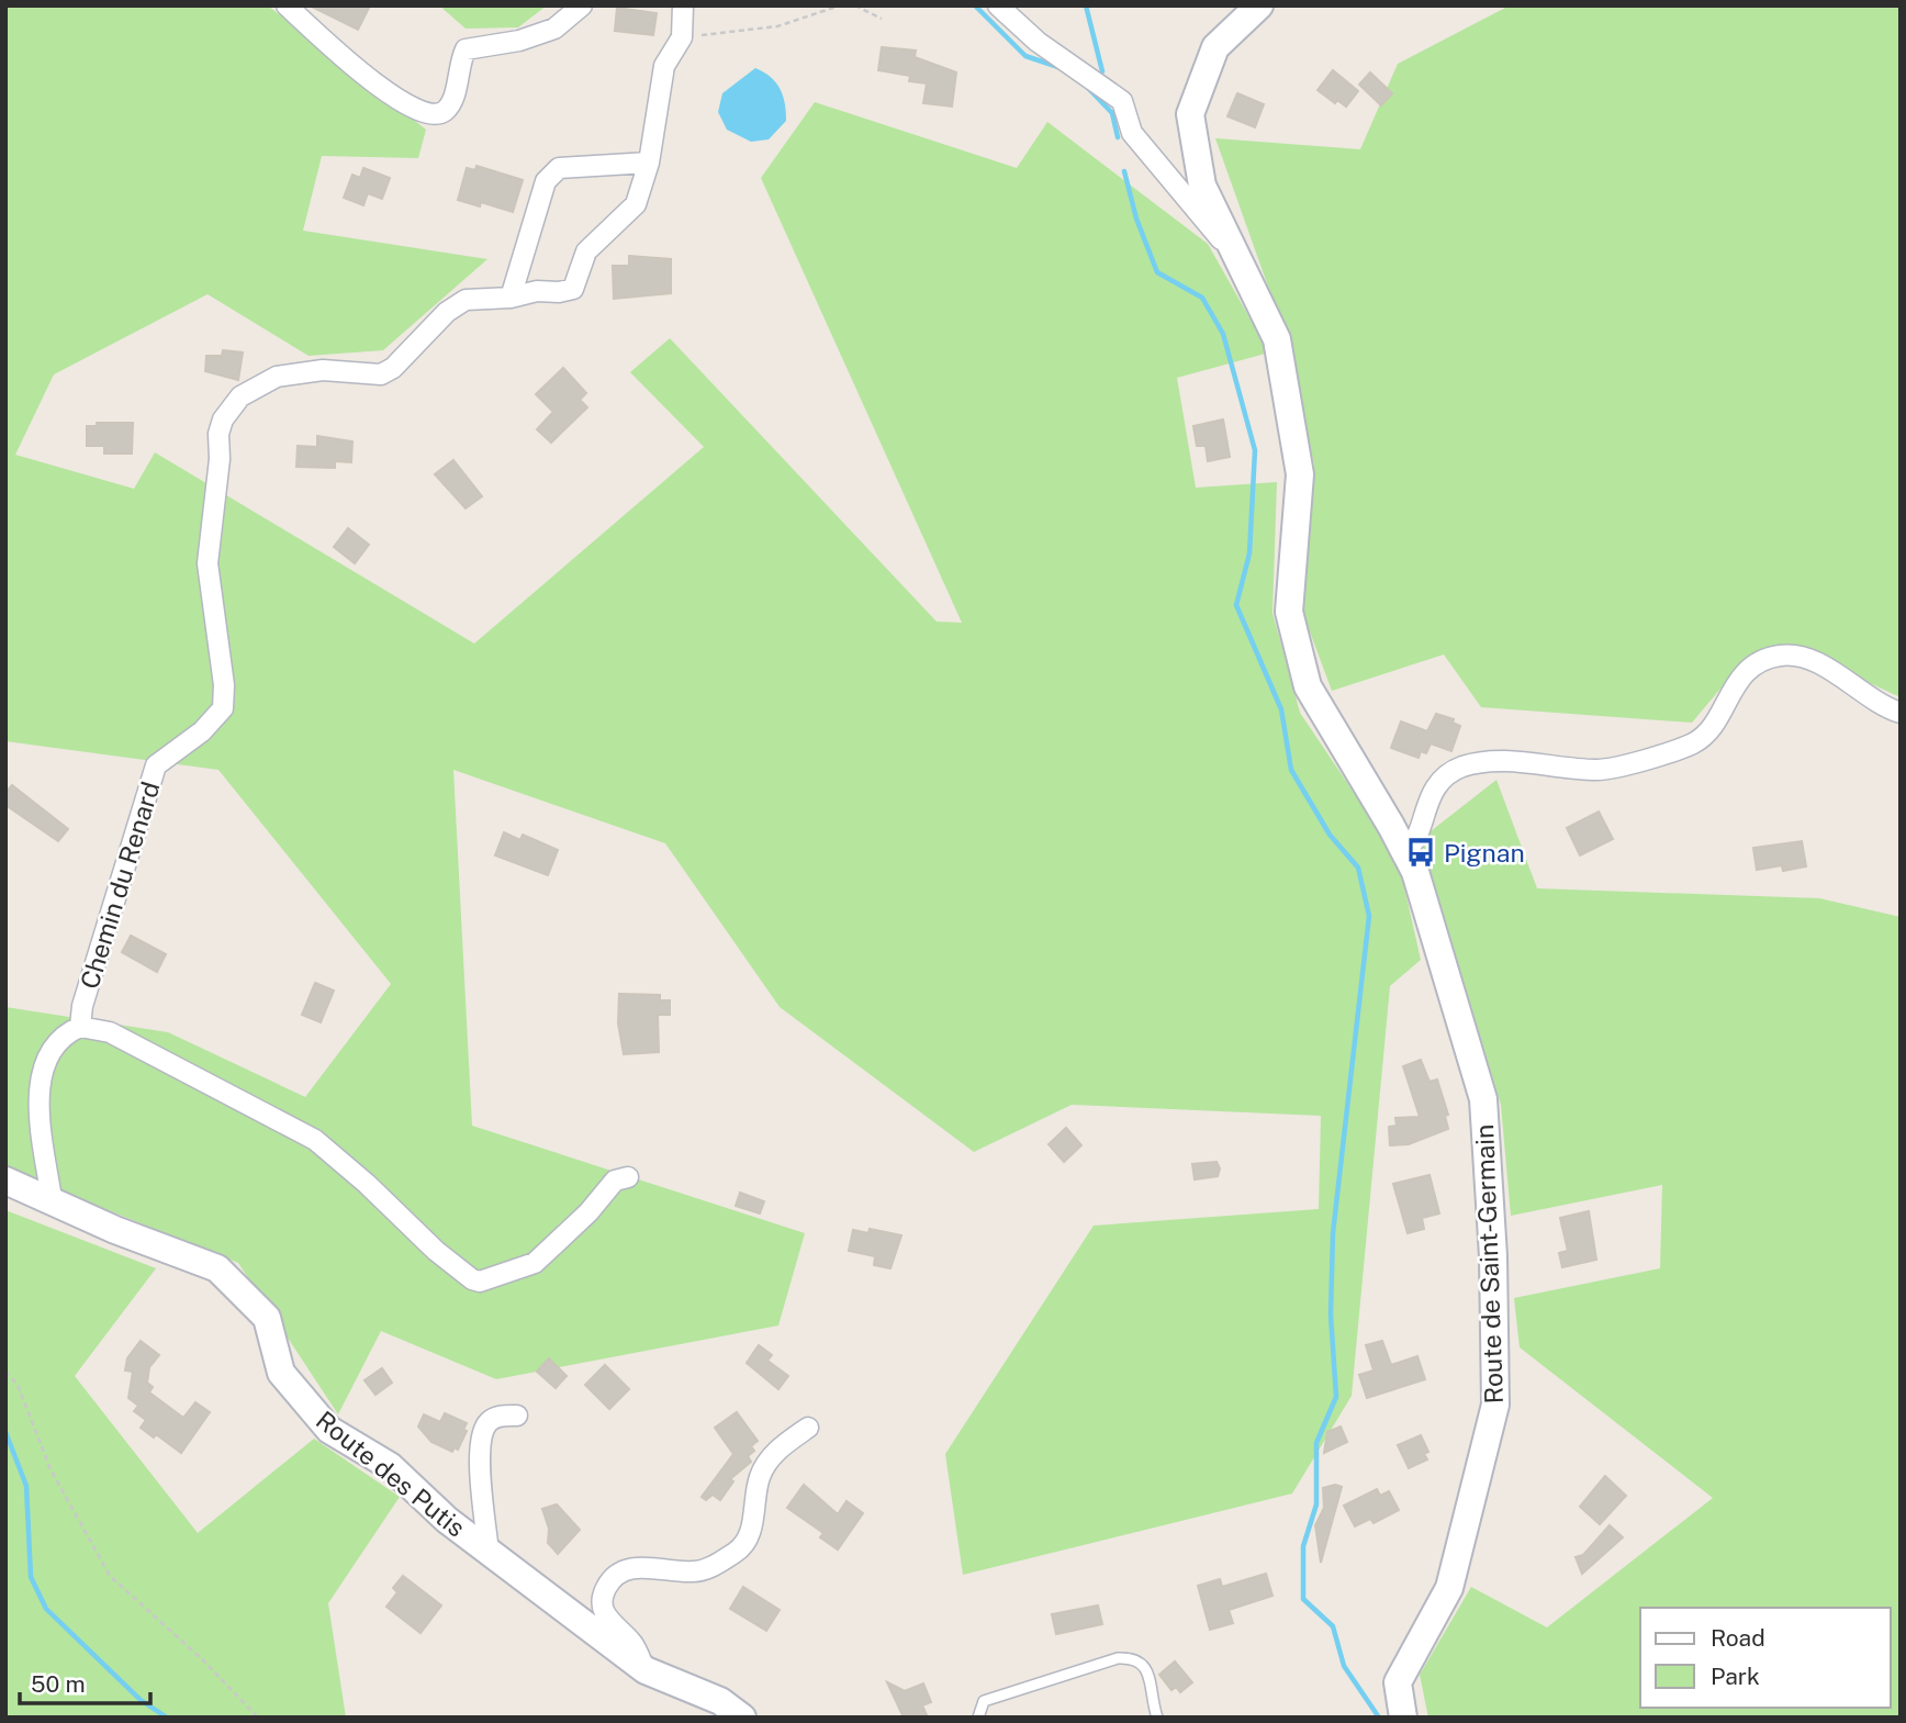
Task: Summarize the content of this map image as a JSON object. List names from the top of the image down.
{
  "streets": {
    "street": ["Chemin du Renard", "Route de Saint-Germain", "Route des Putis"]
  },
  "places": {
    "bus stop": ["Pignan"]
  },
  "legend": ["Road", "Park"],
  "scale_bar": "50 m"
}
